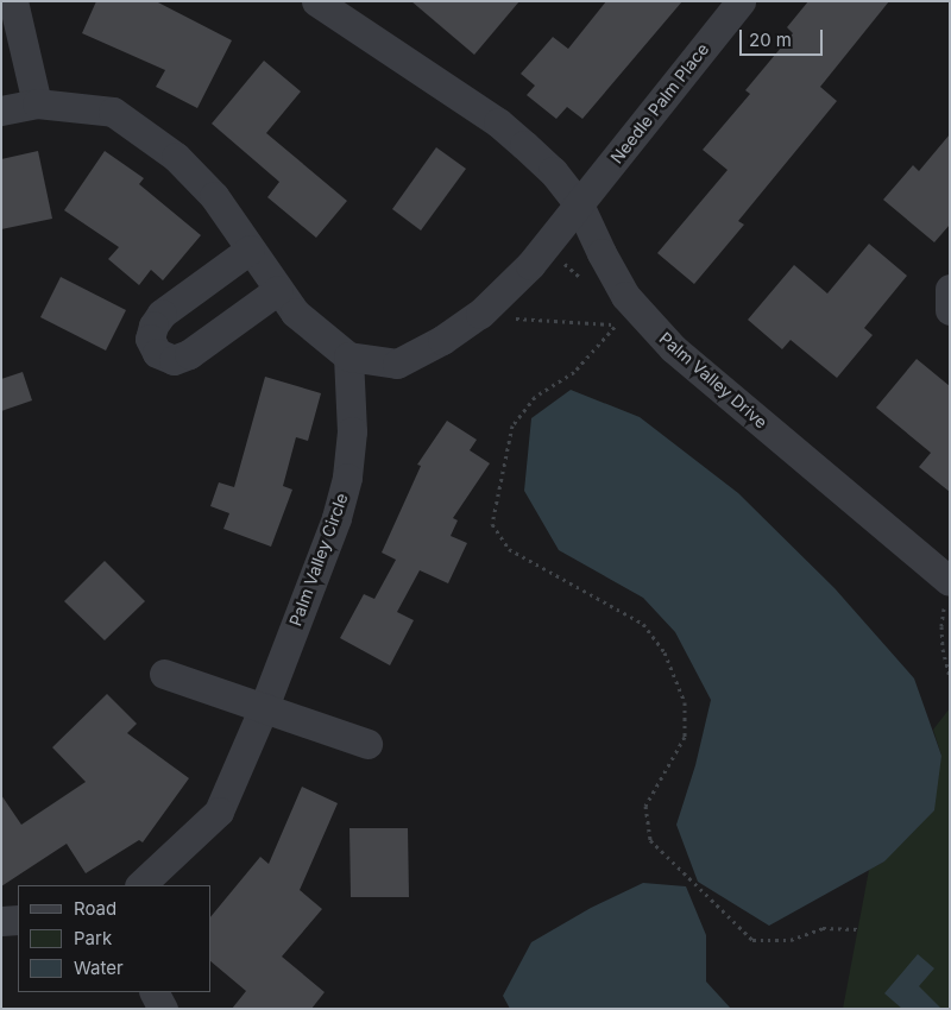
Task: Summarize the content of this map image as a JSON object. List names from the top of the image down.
{
  "streets": {
    "street": ["Needle Palm Place", "Palm Valley Drive", "Palm Valley Circle"]
  },
  "crossings": [
    ["Needle Palm Place", "Palm Valley Drive"],
    ["Needle Palm Place", "Palm Valley Circle"]
  ],
  "legend": ["Road", "Park", "Water"],
  "scale_bar": "20 m"
}
